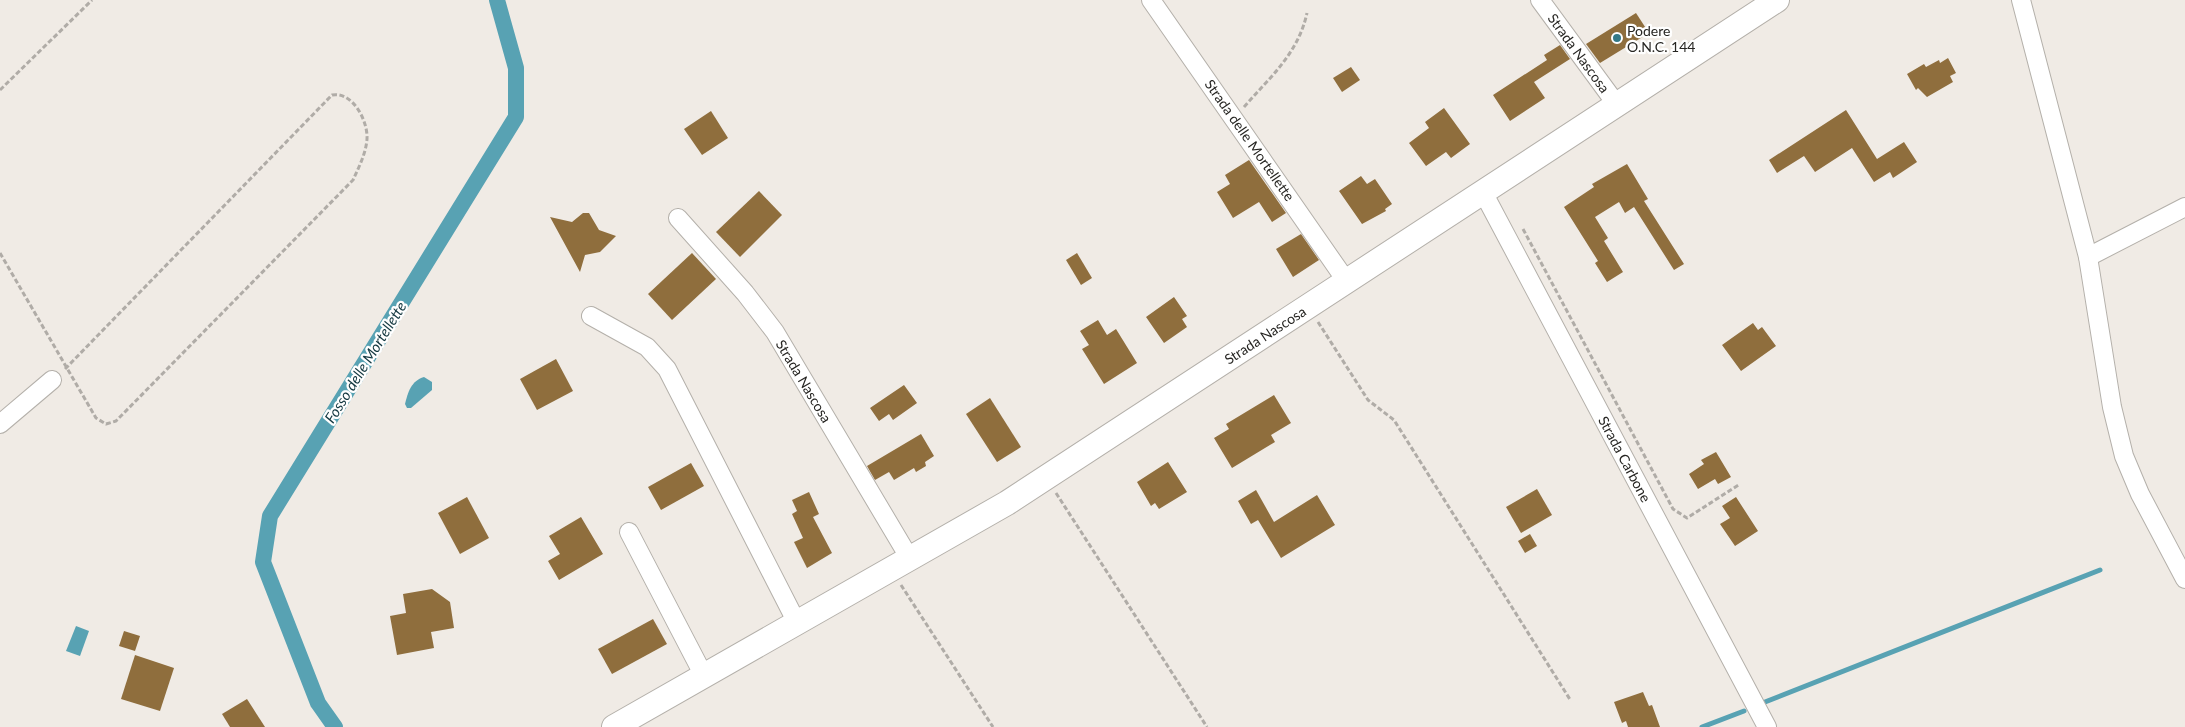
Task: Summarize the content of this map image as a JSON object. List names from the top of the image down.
{
  "streets": {
    "street": ["Strada Nascosa", "Strada delle Mortellette", "Strada Carbone"]
  },
  "crossings": [
    ["Strada Nascosa", "Strada delle Mortellette"],
    ["Strada Nascosa", "Strada Carbone"]
  ],
  "water": ["Fosso delle Mortellette"],
  "places": ["Podere O.N.C. 144"]
}
